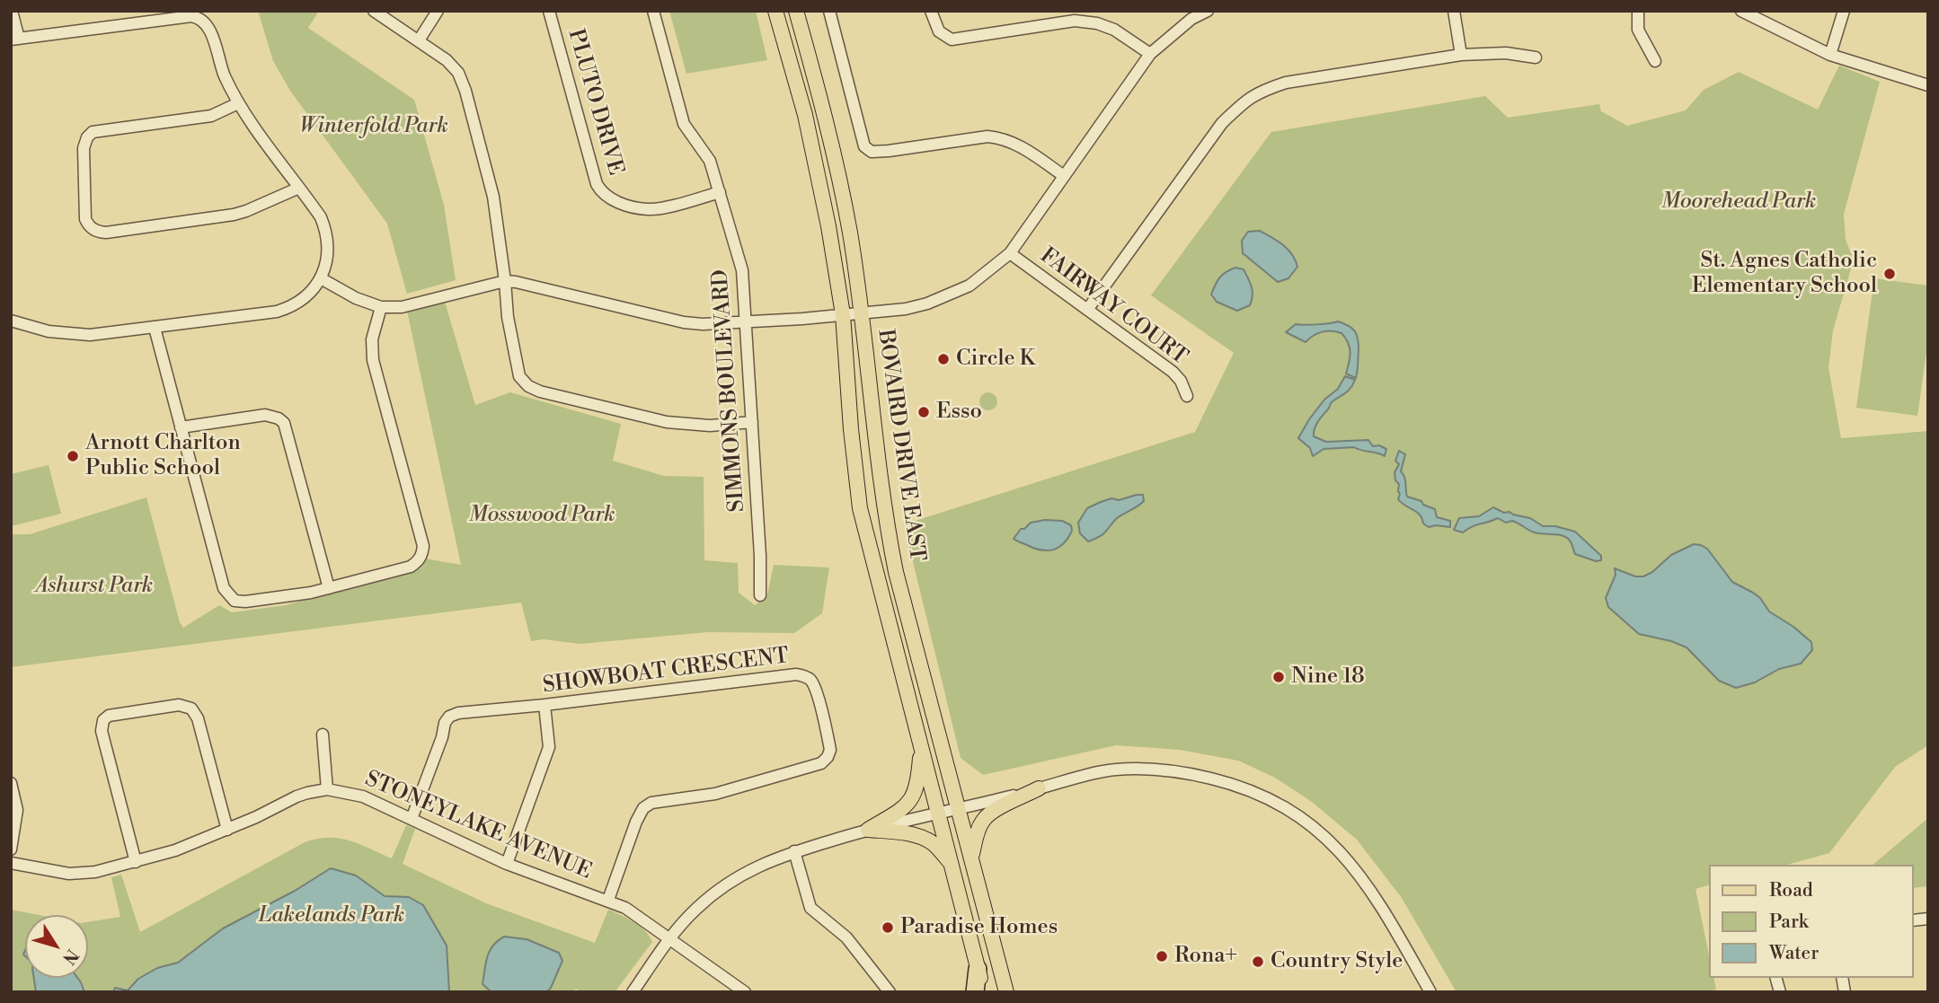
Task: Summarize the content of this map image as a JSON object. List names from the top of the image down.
{
  "streets": {
    "main road": ["BOVAIRD DRIVE EAST"],
    "street": [
      "PLUTO DRIVE",
      "FAIRWAY COURT",
      "SIMMONS BOULEVARD",
      "SHOWBOAT CRESCENT",
      "STONEYLAKE AVENUE"
    ]
  },
  "crossings": [
    ["PLUTO DRIVE", "SIMMONS BOULEVARD"],
    ["SHOWBOAT CRESCENT", "STONEYLAKE AVENUE"]
  ],
  "parks": [
    "Winterfold Park",
    "Moorehead Park",
    "Mosswood Park",
    "Ashurst Park",
    "Lakelands Park"
  ],
  "places": [
    "St. Agnes Catholic Elementary School",
    "Circle K",
    "Esso",
    "Arnott Charlton Public School",
    "Nine 18",
    "Paradise Homes",
    "Rona+",
    "Country Style"
  ],
  "legend": ["Road", "Park", "Water"],
  "north": "bottom right"
}
